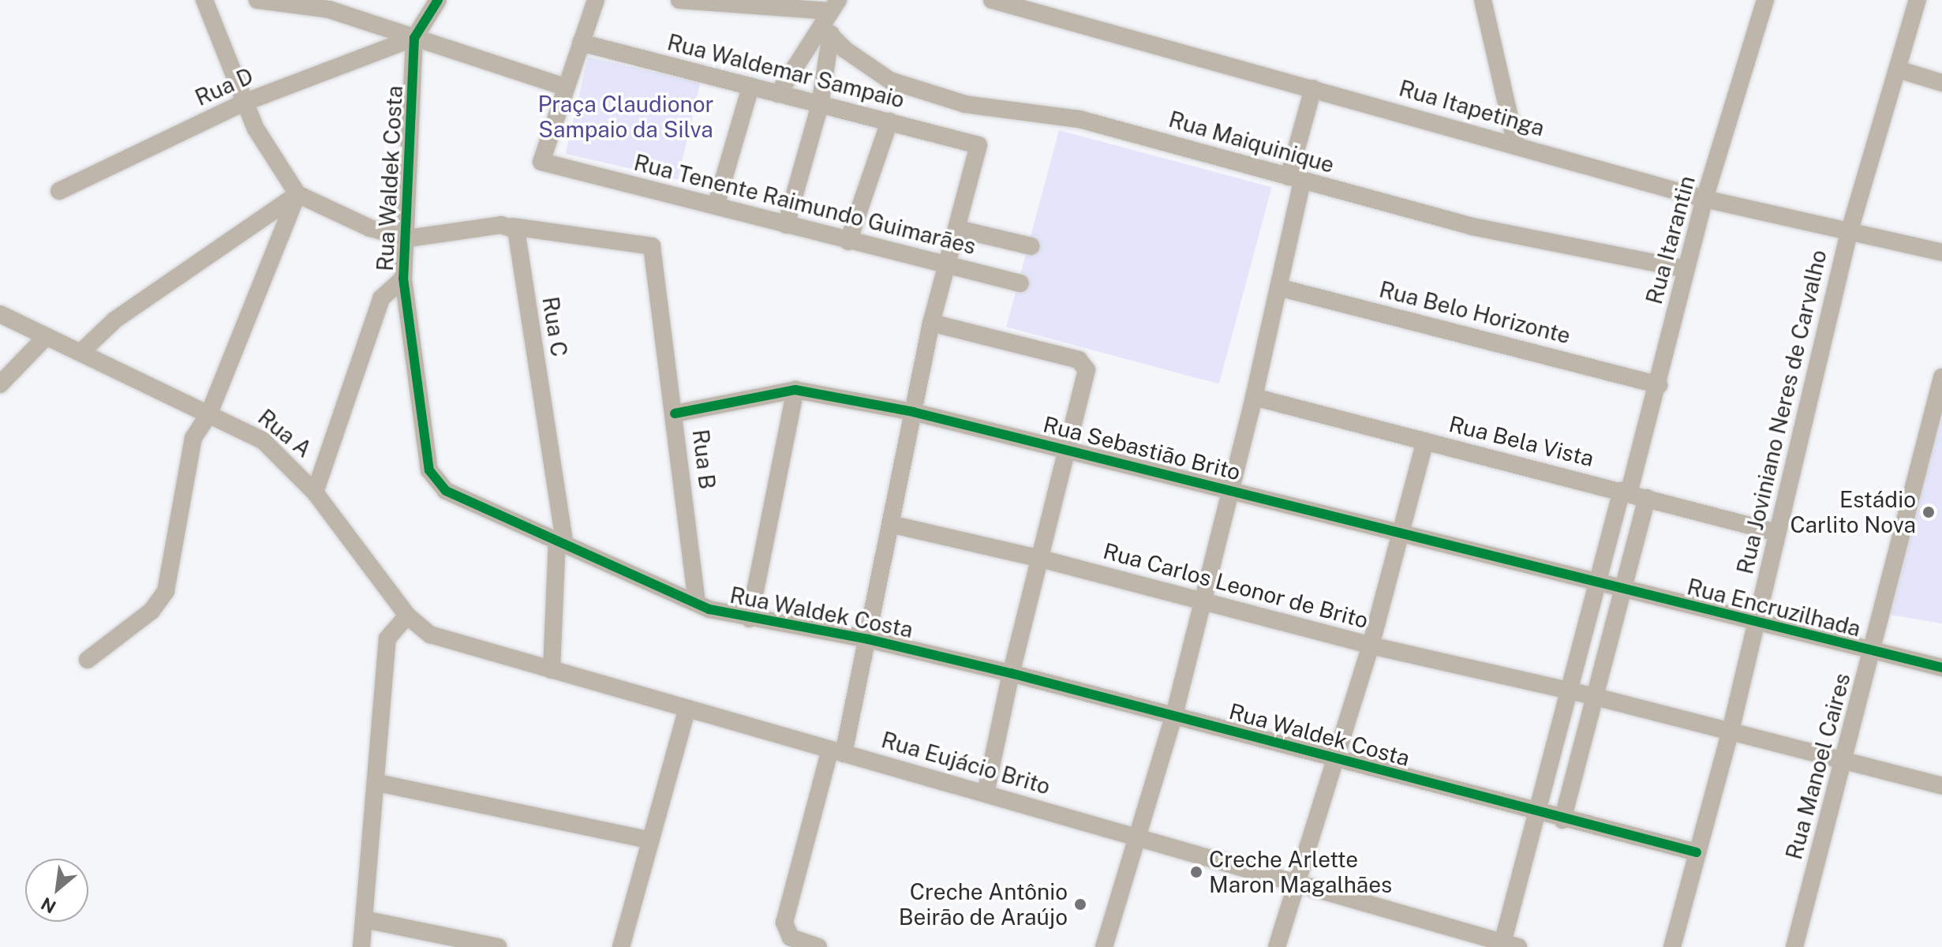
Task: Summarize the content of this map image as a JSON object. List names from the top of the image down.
{
  "streets": {
    "street": [
      "Rua Waldemar Sampaio",
      "Rua D",
      "Rua Itapetinga",
      "Rua Maiquinique",
      "Rua Waldek Costa",
      "Rua Tenente Raimundo Guimarães",
      "Rua Itarantin",
      "Rua Belo Horizonte",
      "Rua C",
      "Rua Joviniano Neres de Carvalho",
      "Rua A",
      "Rua Bela Vista",
      "Rua Sebastião Brito",
      "Rua B",
      "Rua Carlos Leonor de Brito",
      "Rua Encruzilhada",
      "Rua Eujácio Brito",
      "Rua Manoel Caires"
    ]
  },
  "crossings": [
    ["Rua D", "Rua Waldek Costa"],
    ["Rua Itapetinga", "Rua Itarantin"],
    ["Rua Itapetinga", "Rua Joviniano Neres de Carvalho"],
    ["Rua Maiquinique", "Rua Itarantin"],
    ["Rua Waldek Costa", "Rua Itarantin"],
    ["Rua Waldek Costa", "Rua C"],
    ["Rua Waldek Costa", "Rua Joviniano Neres de Carvalho"],
    ["Rua Waldek Costa", "Rua B"],
    ["Rua Itarantin", "Rua Belo Horizonte"],
    ["Rua Itarantin", "Rua Bela Vista"],
    ["Rua Itarantin", "Rua Sebastião Brito"],
    ["Rua Itarantin", "Rua Carlos Leonor de Brito"],
    ["Rua Itarantin", "Rua Encruzilhada"],
    ["Rua Itarantin", "Rua Eujácio Brito"],
    ["Rua C", "Rua B"],
    ["Rua C", "Rua Eujácio Brito"],
    ["Rua Joviniano Neres de Carvalho", "Rua Bela Vista"],
    ["Rua Joviniano Neres de Carvalho", "Rua Carlos Leonor de Brito"],
    ["Rua Joviniano Neres de Carvalho", "Rua Encruzilhada"],
    ["Rua A", "Rua Eujácio Brito"],
    ["Rua Sebastião Brito", "Rua B"],
    ["Rua Sebastião Brito", "Rua Encruzilhada"],
    ["Rua Carlos Leonor de Brito", "Rua Manoel Caires"],
    ["Rua Encruzilhada", "Rua Manoel Caires"]
  ],
  "parks": ["Praça Claudionor Sampaio da Silva"],
  "places": ["Estádio Carlito Nova", "Creche Arlette Maron Magalhães", "Creche Antônio Beirão de Araújo"],
  "north": "bottom left"
}
